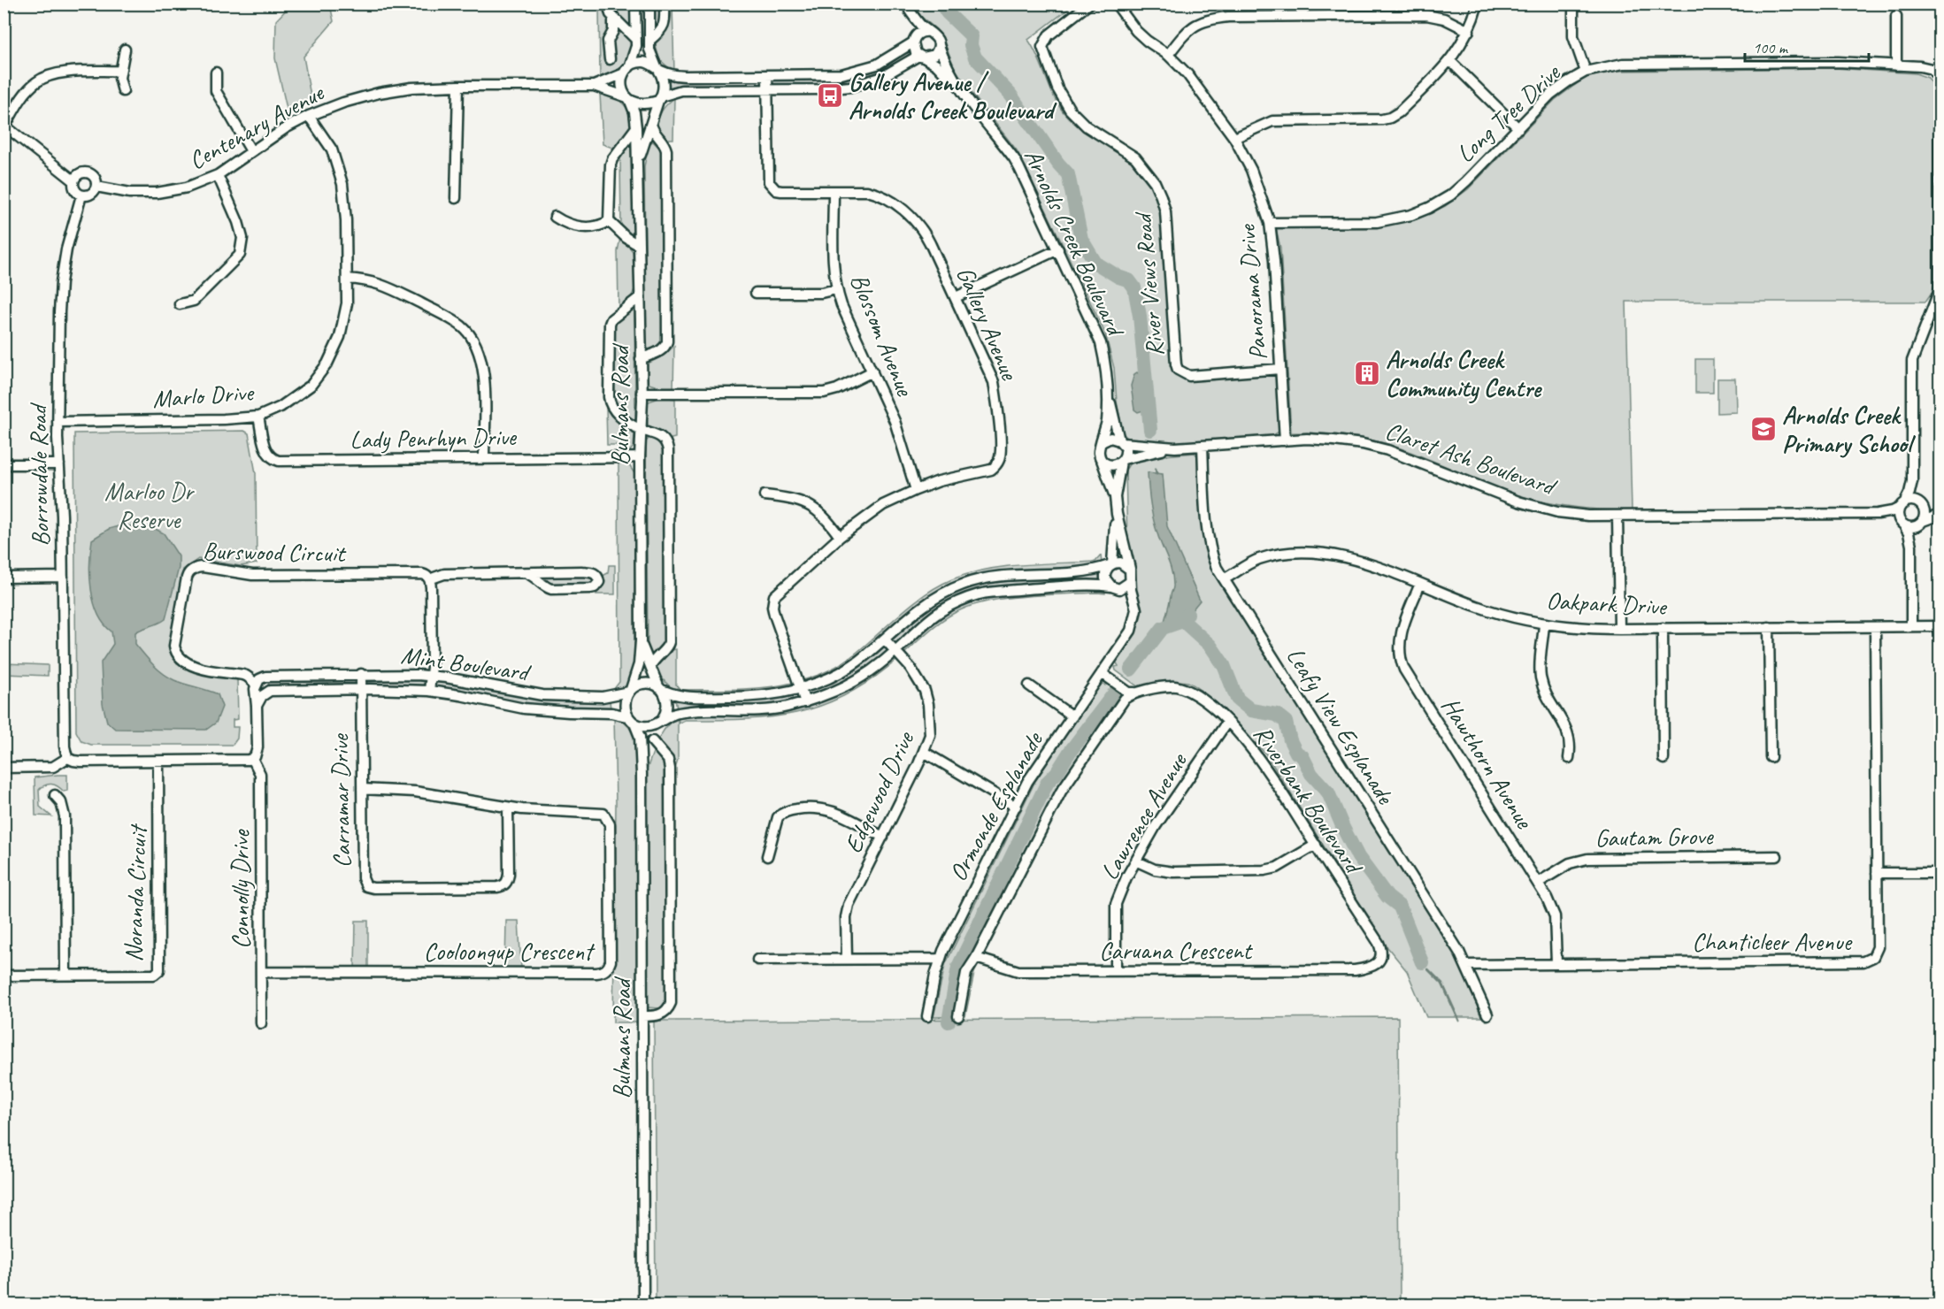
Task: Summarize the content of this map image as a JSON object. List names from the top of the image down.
{
  "streets": {
    "street": [
      "Long Tree Drive",
      "Centenary Avenue",
      "Arnolds Creek Boulevard",
      "River Views Road",
      "Panorama Drive",
      "Gallery Avenue",
      "Blossom Avenue",
      "Marlo Drive",
      "Bulmans Road",
      "Lady Penrhyn Drive",
      "Claret Ash Boulevard",
      "Borrowdale Road",
      "Burswood Circuit",
      "Oakpark Drive",
      "Mint Boulevard",
      "Leafy View Esplanade",
      "Hawthorn Avenue",
      "Edgewood Drive",
      "Riverbank Boulevard",
      "Carramar Drive",
      "Ormonde Esplanade",
      "Lawrence Avenue",
      "Gautam Grove",
      "Connolly Drive",
      "Noranda Circuit",
      "Chanticleer Avenue",
      "Caruana Crescent",
      "Cooloongup Crescent"
    ]
  },
  "crossings": [
    ["Long Tree Drive", "Panorama Drive"],
    ["Centenary Avenue", "Marlo Drive"],
    ["Centenary Avenue", "Bulmans Road"],
    ["Centenary Avenue", "Borrowdale Road"],
    ["Arnolds Creek Boulevard", "Claret Ash Boulevard"],
    ["River Views Road", "Panorama Drive"],
    ["Panorama Drive", "Claret Ash Boulevard"],
    ["Gallery Avenue", "Blossom Avenue"],
    ["Marlo Drive", "Lady Penrhyn Drive"],
    ["Marlo Drive", "Borrowdale Road"],
    ["Bulmans Road", "Lady Penrhyn Drive"],
    ["Bulmans Road", "Mint Boulevard"],
    ["Claret Ash Boulevard", "Leafy View Esplanade"],
    ["Burswood Circuit", "Mint Boulevard"],
    ["Oakpark Drive", "Leafy View Esplanade"],
    ["Oakpark Drive", "Hawthorn Avenue"],
    ["Oakpark Drive", "Chanticleer Avenue"],
    ["Mint Boulevard", "Carramar Drive"],
    ["Leafy View Esplanade", "Chanticleer Avenue"],
    ["Hawthorn Avenue", "Gautam Grove"],
    ["Hawthorn Avenue", "Chanticleer Avenue"],
    ["Riverbank Boulevard", "Lawrence Avenue"],
    ["Riverbank Boulevard", "Caruana Crescent"],
    ["Carramar Drive", "Cooloongup Crescent"],
    ["Lawrence Avenue", "Caruana Crescent"],
    ["Connolly Drive", "Cooloongup Crescent"]
  ],
  "parks": ["Marloo Dr Reserve"],
  "places": {
    "bus stop": ["Gallery Avenue / Arnolds Creek Boulevard"],
    "building": ["Arnolds Creek Community Centre"],
    "school or university": ["Arnolds Creek Primary School"]
  },
  "scale_bar": "100 m"
}
